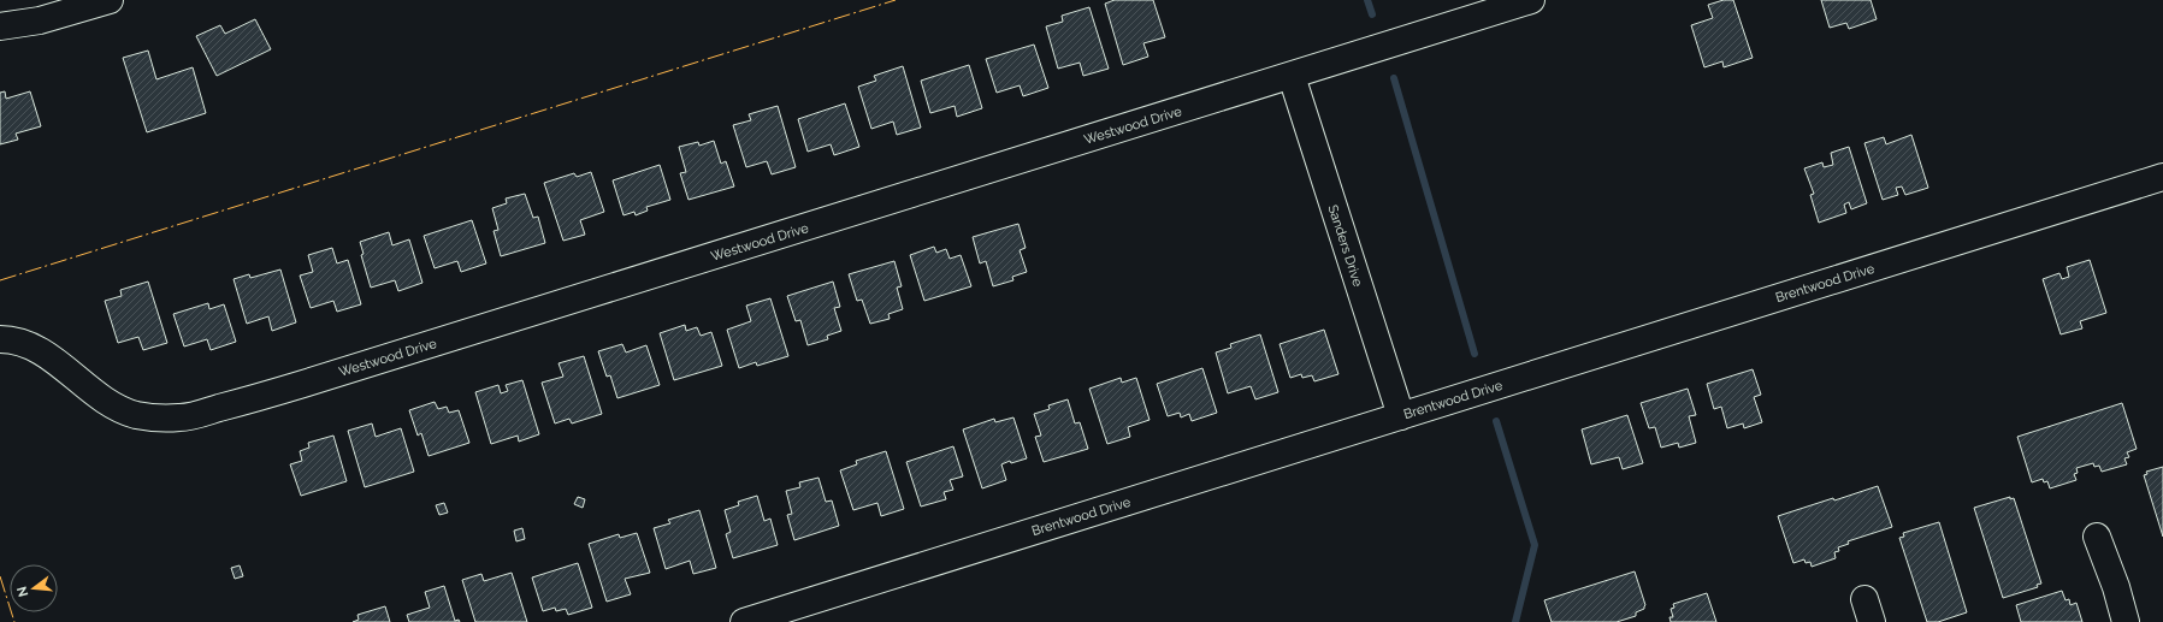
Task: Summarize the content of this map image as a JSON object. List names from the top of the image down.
{
  "streets": {
    "street": ["Westwood Drive", "Sanders Drive", "Brentwood Drive"]
  },
  "crossings": [
    ["Westwood Drive", "Sanders Drive"],
    ["Sanders Drive", "Brentwood Drive"]
  ],
  "north": "left"
}
